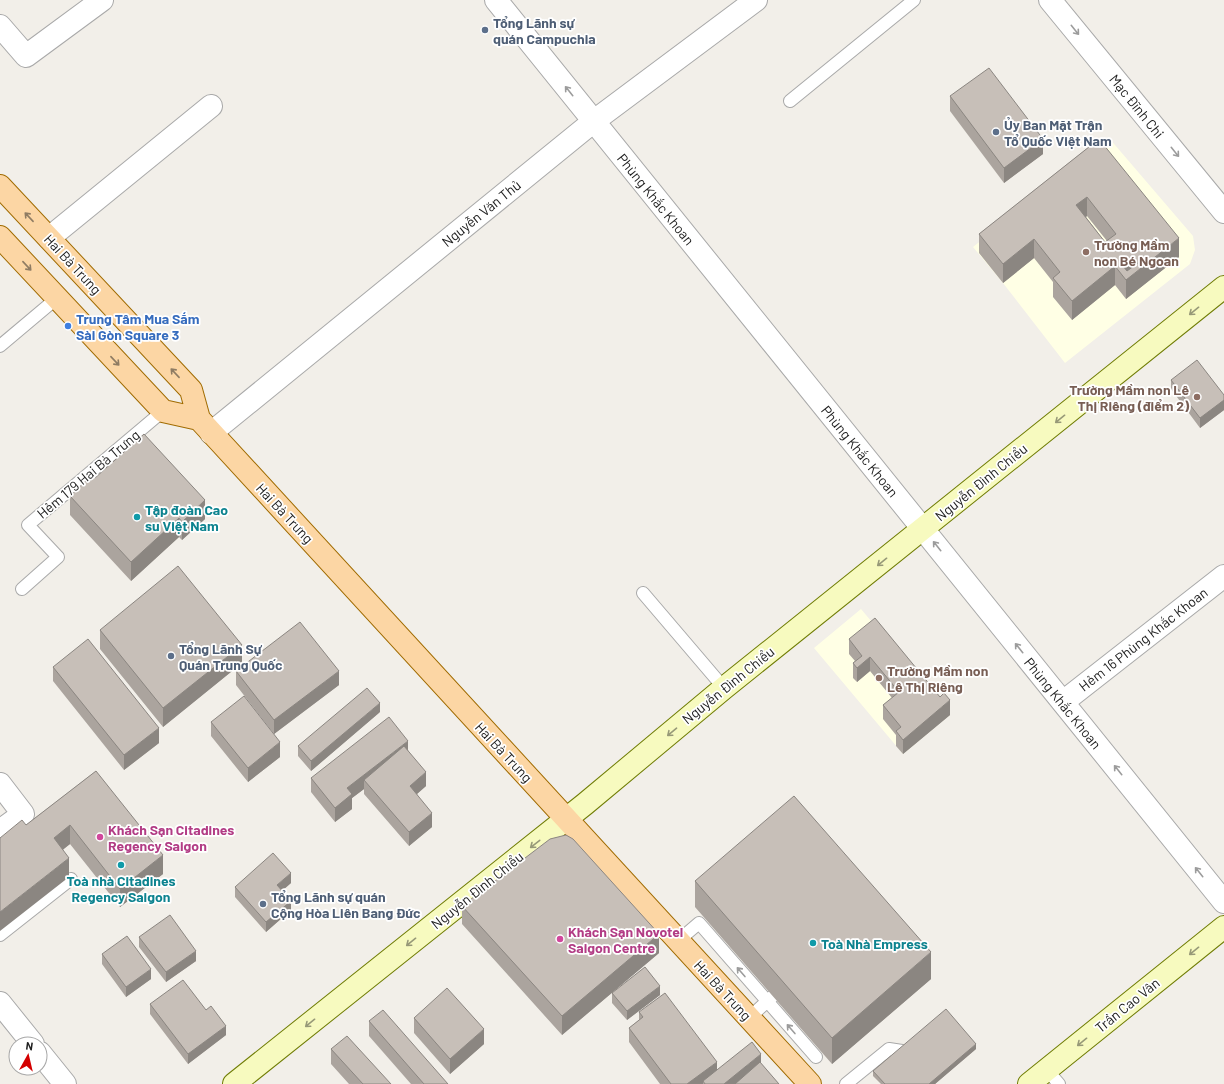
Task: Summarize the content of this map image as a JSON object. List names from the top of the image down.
{
  "streets": {
    "main road": ["Hai Bà Trưng", "Nguyễn Đình Chiểu", "Trần Cao Vân"],
    "street": [
      "Mạc Đĩnh Chi",
      "Phùng Khắc Khoan",
      "Nguyễn Văn Thủ",
      "Hẻm 16 Phùng Khắc Khoan"
    ],
    "lane": ["Hẻm 179 Hai Bà Trưng"]
  },
  "crossings": [
    ["Phùng Khắc Khoan", "Nguyễn Văn Thủ"],
    ["Phùng Khắc Khoan", "Nguyễn Đình Chiểu"],
    ["Phùng Khắc Khoan", "Hẻm 16 Phùng Khắc Khoan"],
    ["Nguyễn Văn Thủ", "Hai Bà Trưng"],
    ["Hai Bà Trưng", "Nguyễn Đình Chiểu"]
  ],
  "one_way": [
    "Mạc Đĩnh Chi",
    "Phùng Khắc Khoan",
    "Nguyễn Đình Chiểu",
    "Trần Cao Vân"
  ],
  "places": [
    "Tổng Lãnh sự quán Campuchia",
    "Ủy Ban Mặt Trận Tổ Quốc Việt Nam",
    "Trường Mầm non Bé Ngoan",
    "Trung Tâm Mua Sắm Sài Gòn Square 3",
    "Trường Mầm non Lê Thị Riêng (điểm 2)",
    "Tập đoàn Cao su Việt Nam",
    "Tổng Lãnh Sự Quán Trung Quốc",
    "Trường Mầm non Lê Thị Riêng",
    "Khách Sạn Citadines Regency Saigon",
    "Toà nhà Citadines Regency Saigon",
    "Tổng Lãnh sự quán Cộng Hòa Liên Bang Ðức",
    "Khách Sạn Novotel Saigon Centre",
    "Toà Nhà Empress"
  ],
  "north": "top"
}
